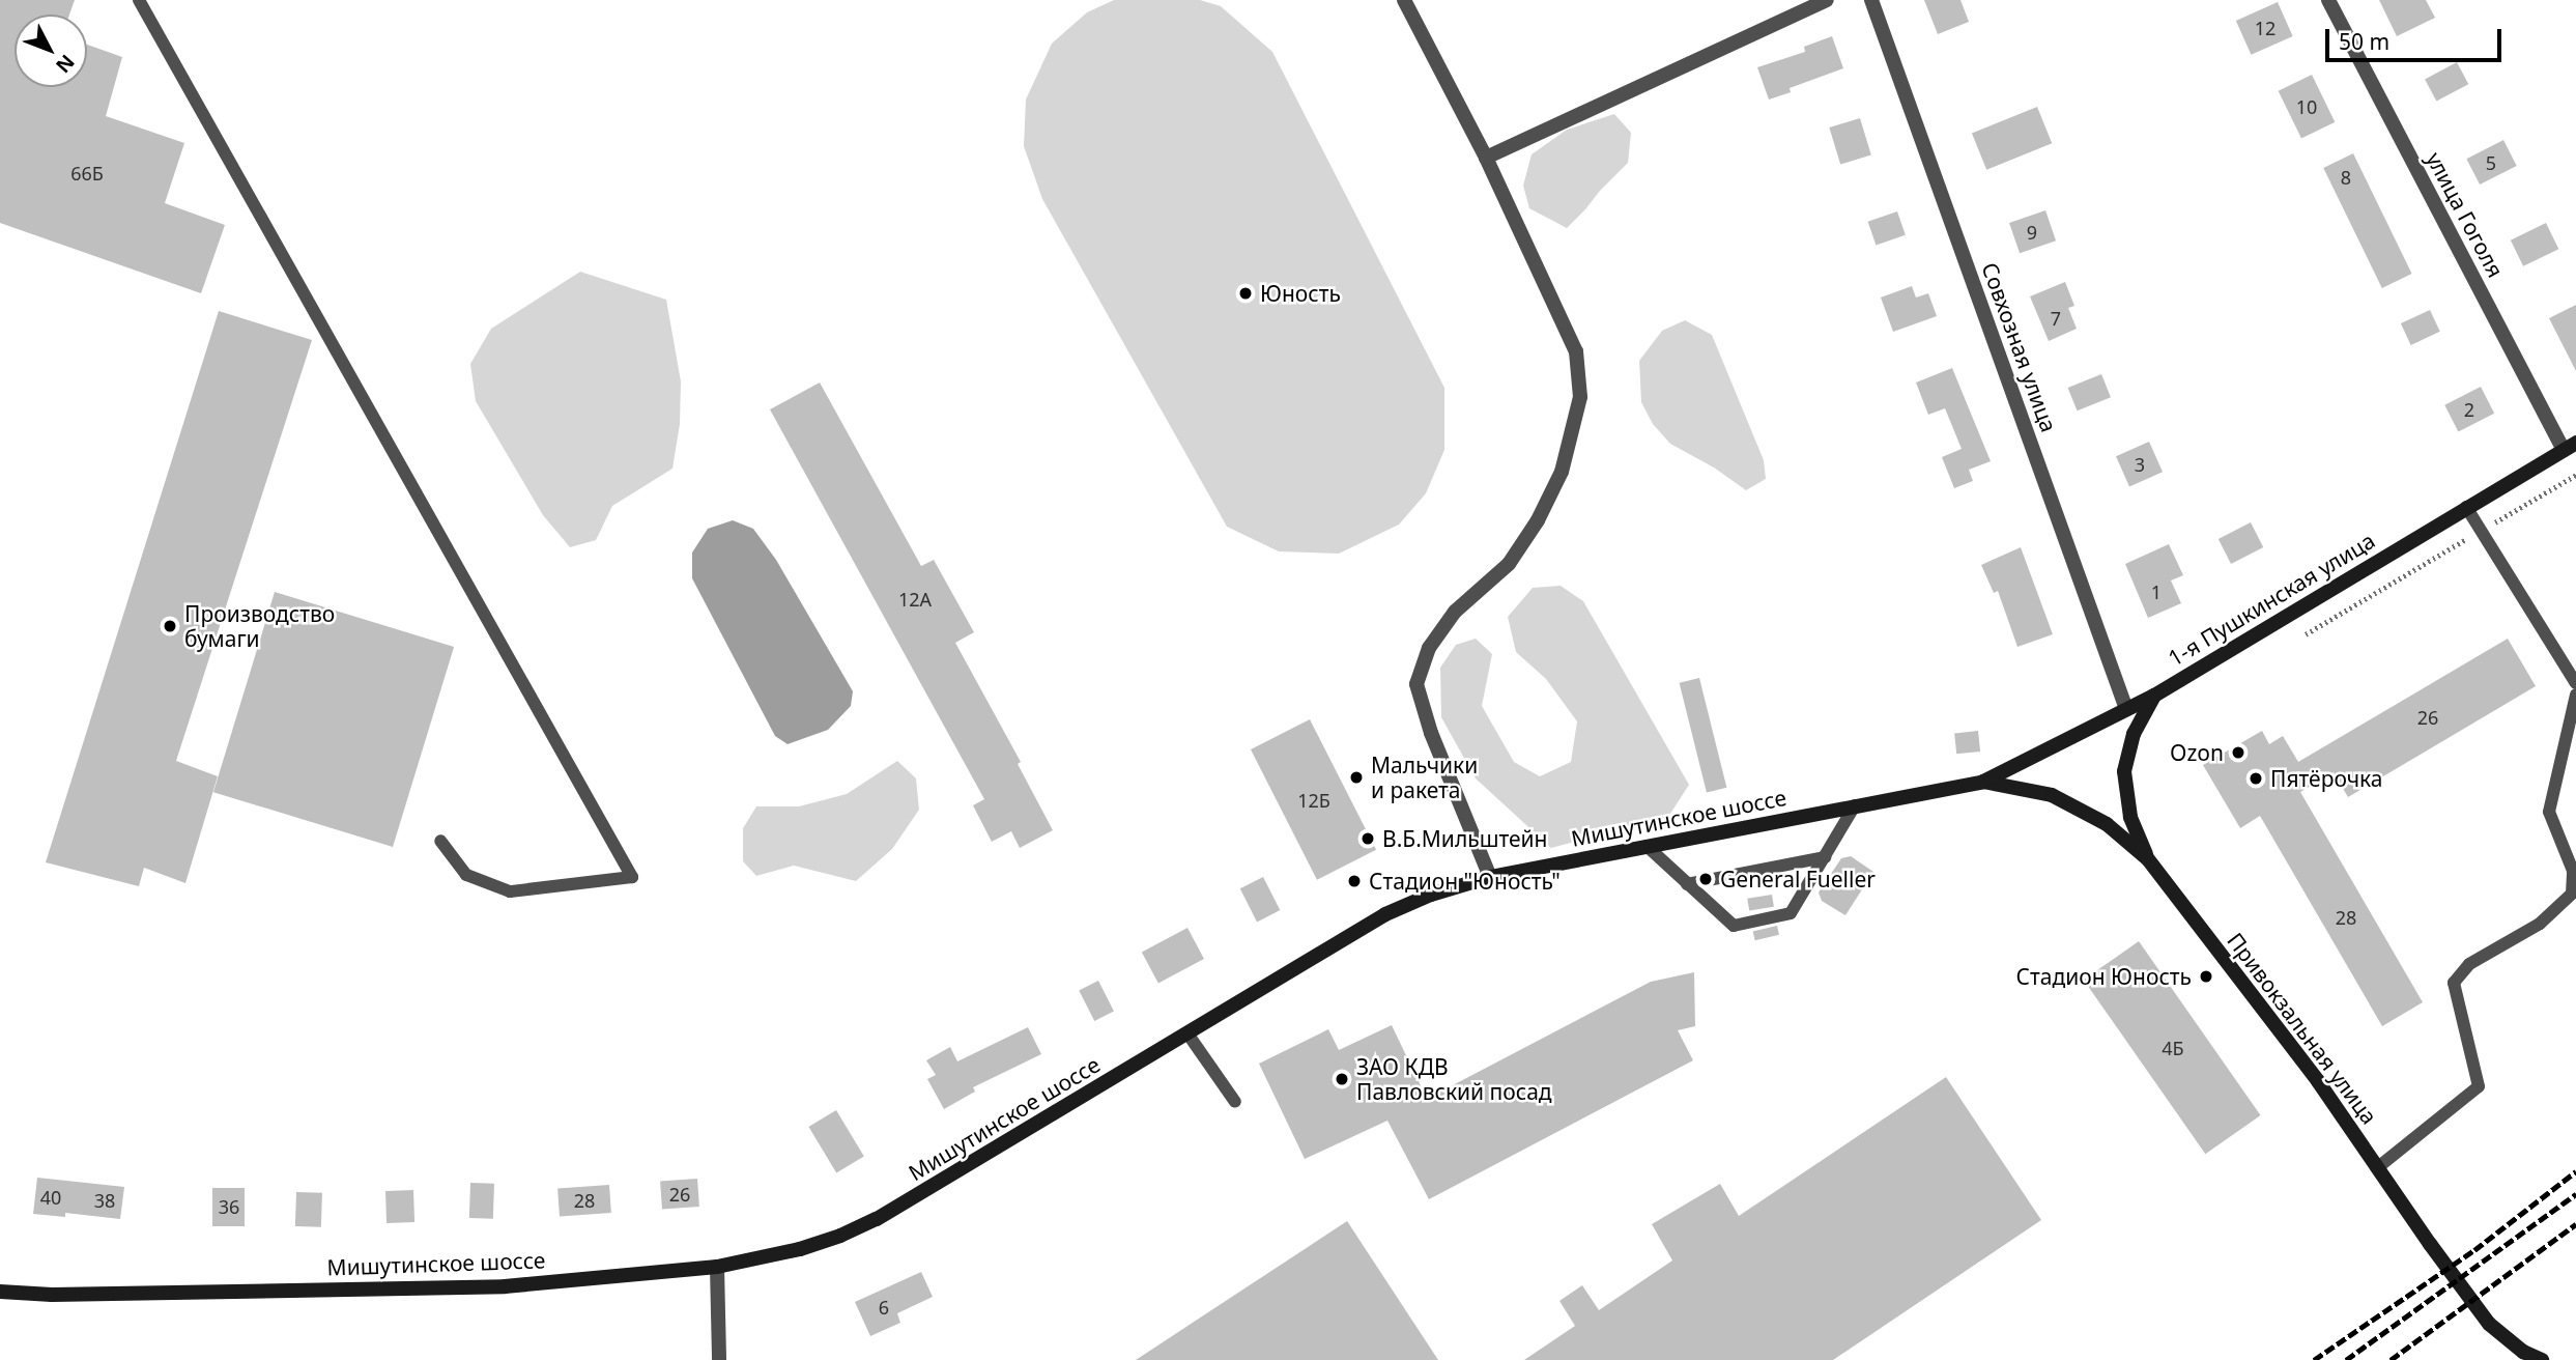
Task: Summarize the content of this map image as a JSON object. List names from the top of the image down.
{
  "streets": {
    "main road": ["1-я Пушкинская улица", "Мишутинское шоссе", "Привокзальная улица"],
    "street": ["улица Гоголя", "Совхозная улица"]
  },
  "crossings": [
    ["улица Гоголя", "1-я Пушкинская улица"],
    ["Совхозная улица", "1-я Пушкинская улица"],
    ["1-я Пушкинская улица", "Мишутинское шоссе"],
    ["1-я Пушкинская улица", "Привокзальная улица"],
    ["Мишутинское шоссе", "Привокзальная улица"]
  ],
  "places": [
    "Юность",
    "Производство бумаги",
    "Ozon",
    "Мальчики и ракета",
    "Пятёрочка",
    "В.Б.Мильштейн",
    "General Fueller",
    "Стадион \"Юность\"",
    "Стадион Юность",
    "ЗАО КДВ Павловский посад"
  ],
  "house_numbers": [
    "12",
    "10",
    "5",
    "66Б",
    "8",
    "9",
    "7",
    "2",
    "3",
    "1",
    "12А",
    "26",
    "12Б",
    "28",
    "4Б",
    "26",
    "40",
    "38",
    "28",
    "36",
    "6"
  ],
  "scale_bar": "50 m",
  "north": "bottom right"
}
